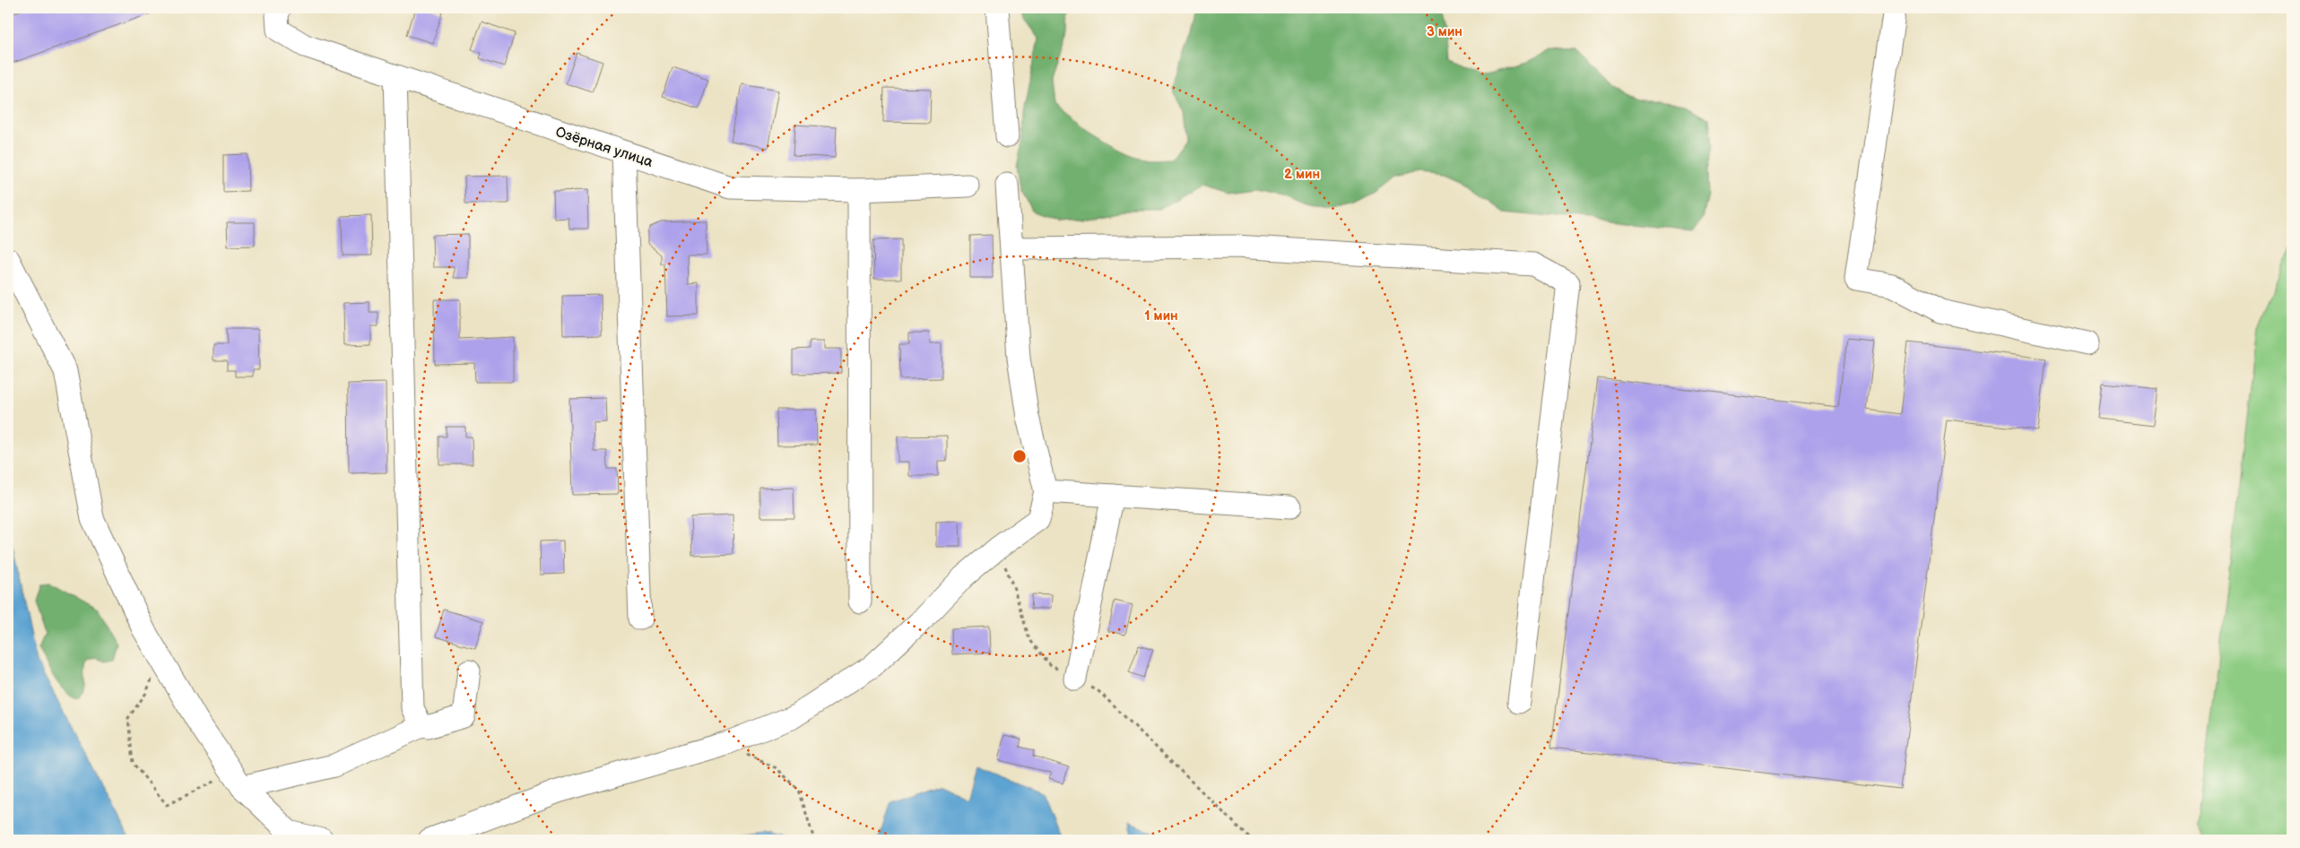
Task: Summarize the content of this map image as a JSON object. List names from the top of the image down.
{
  "streets": {
    "street": ["Озёрная улица"]
  },
  "rings": ["3 мин", "2 мин", "1 мин"]
}
